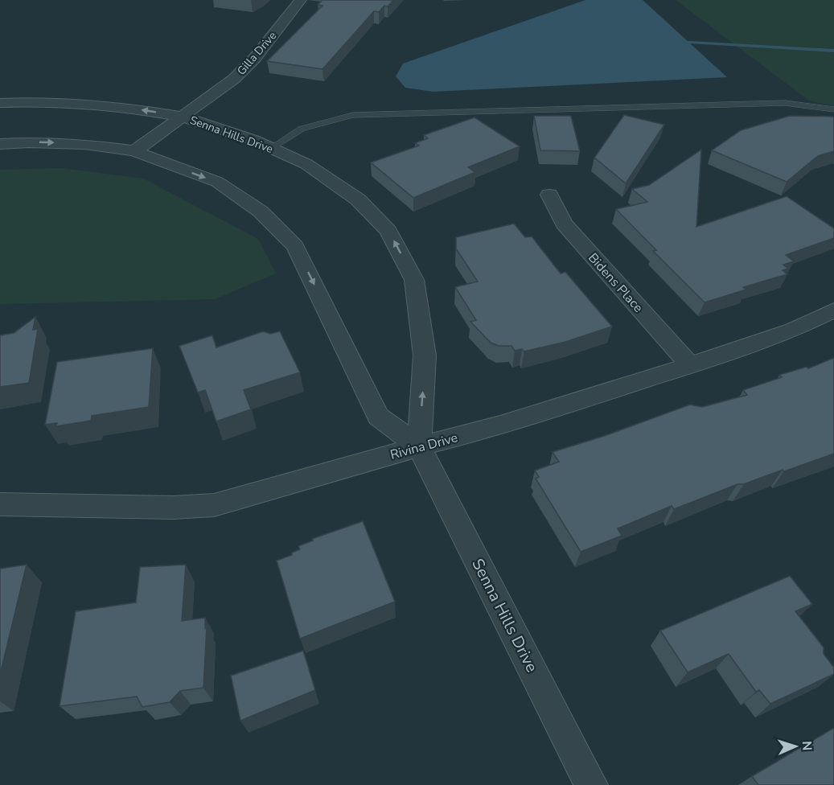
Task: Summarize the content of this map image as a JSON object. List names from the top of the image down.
{
  "streets": {
    "street": [
      "Gilla Drive",
      "Senna Hills Drive",
      "Bidens Place",
      "Rivina Drive"
    ]
  },
  "crossings": [
    ["Gilla Drive", "Senna Hills Drive"],
    ["Senna Hills Drive", "Rivina Drive"],
    ["Bidens Place", "Rivina Drive"]
  ],
  "north": "right"
}
